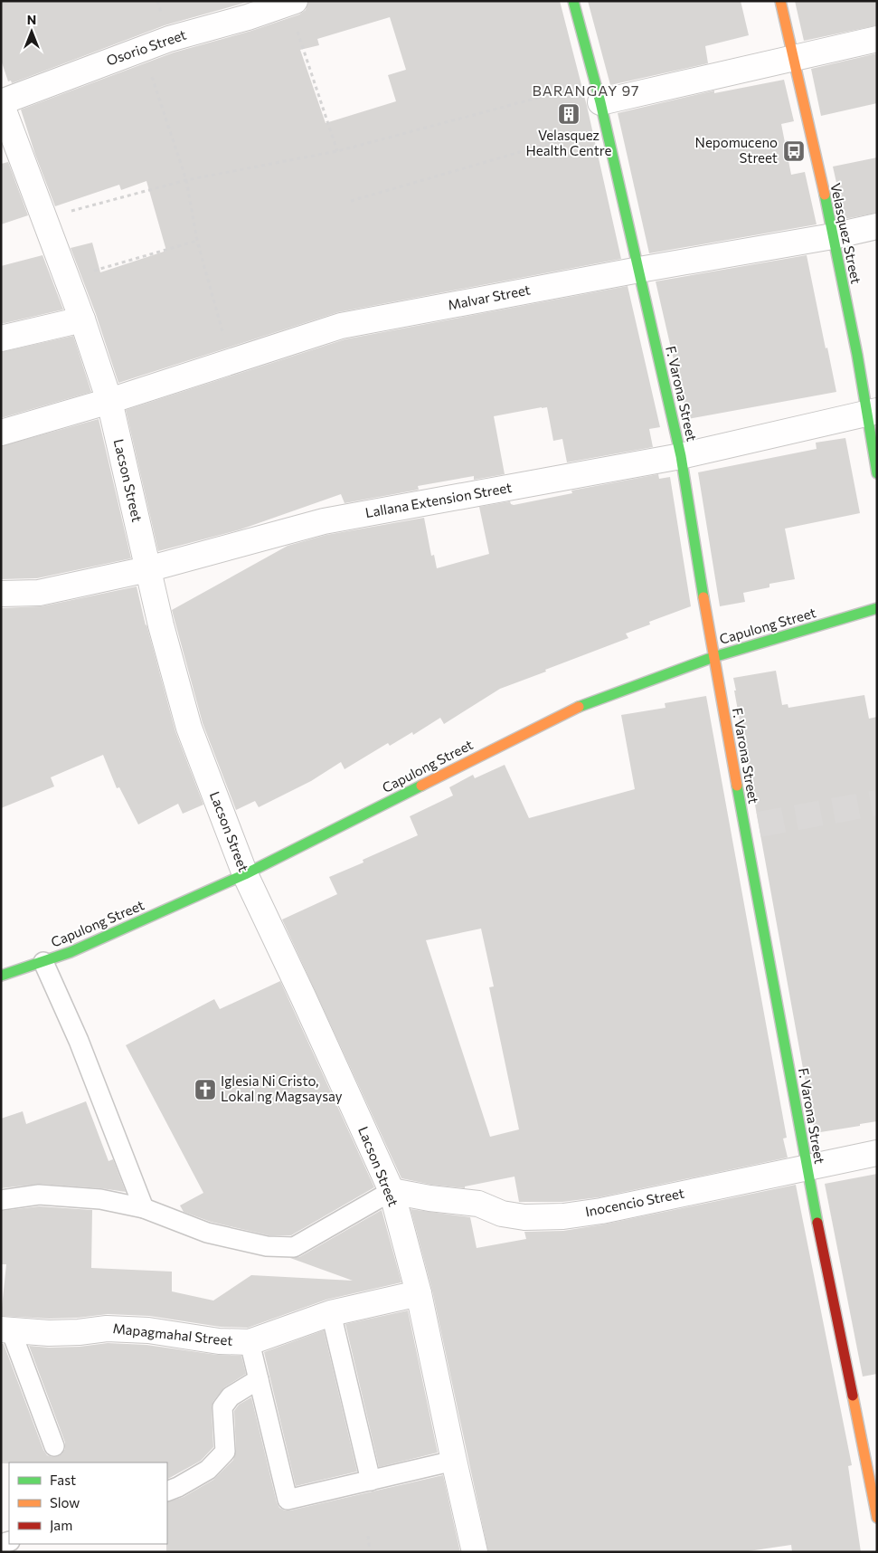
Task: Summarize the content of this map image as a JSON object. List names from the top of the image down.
{
  "streets": {
    "street": [
      "Osorio Street",
      "Velasquez Street",
      "Malvar Street",
      "F. Varona Street",
      "Lacson Street",
      "Lallana Extension Street",
      "Capulong Street",
      "Inocencio Street",
      "Mapagmahal Street"
    ]
  },
  "crossings": [
    ["Osorio Street", "Lacson Street"],
    ["Velasquez Street", "Malvar Street"],
    ["Velasquez Street", "Lallana Extension Street"],
    ["Malvar Street", "F. Varona Street"],
    ["Malvar Street", "Lacson Street"],
    ["F. Varona Street", "Lallana Extension Street"],
    ["F. Varona Street", "Capulong Street"],
    ["F. Varona Street", "Inocencio Street"],
    ["Lacson Street", "Lallana Extension Street"],
    ["Lacson Street", "Capulong Street"],
    ["Lacson Street", "Inocencio Street"],
    ["Lacson Street", "Mapagmahal Street"]
  ],
  "districts": ["BARANGAY 97"],
  "places": {
    "building": ["Velasquez Health Centre"],
    "bus stop": ["Nepomuceno Street"],
    "church": ["Iglesia Ni Cristo, Lokal ng Magsaysay"]
  },
  "legend": ["Fast", "Slow", "Jam"],
  "north": "top"
}
